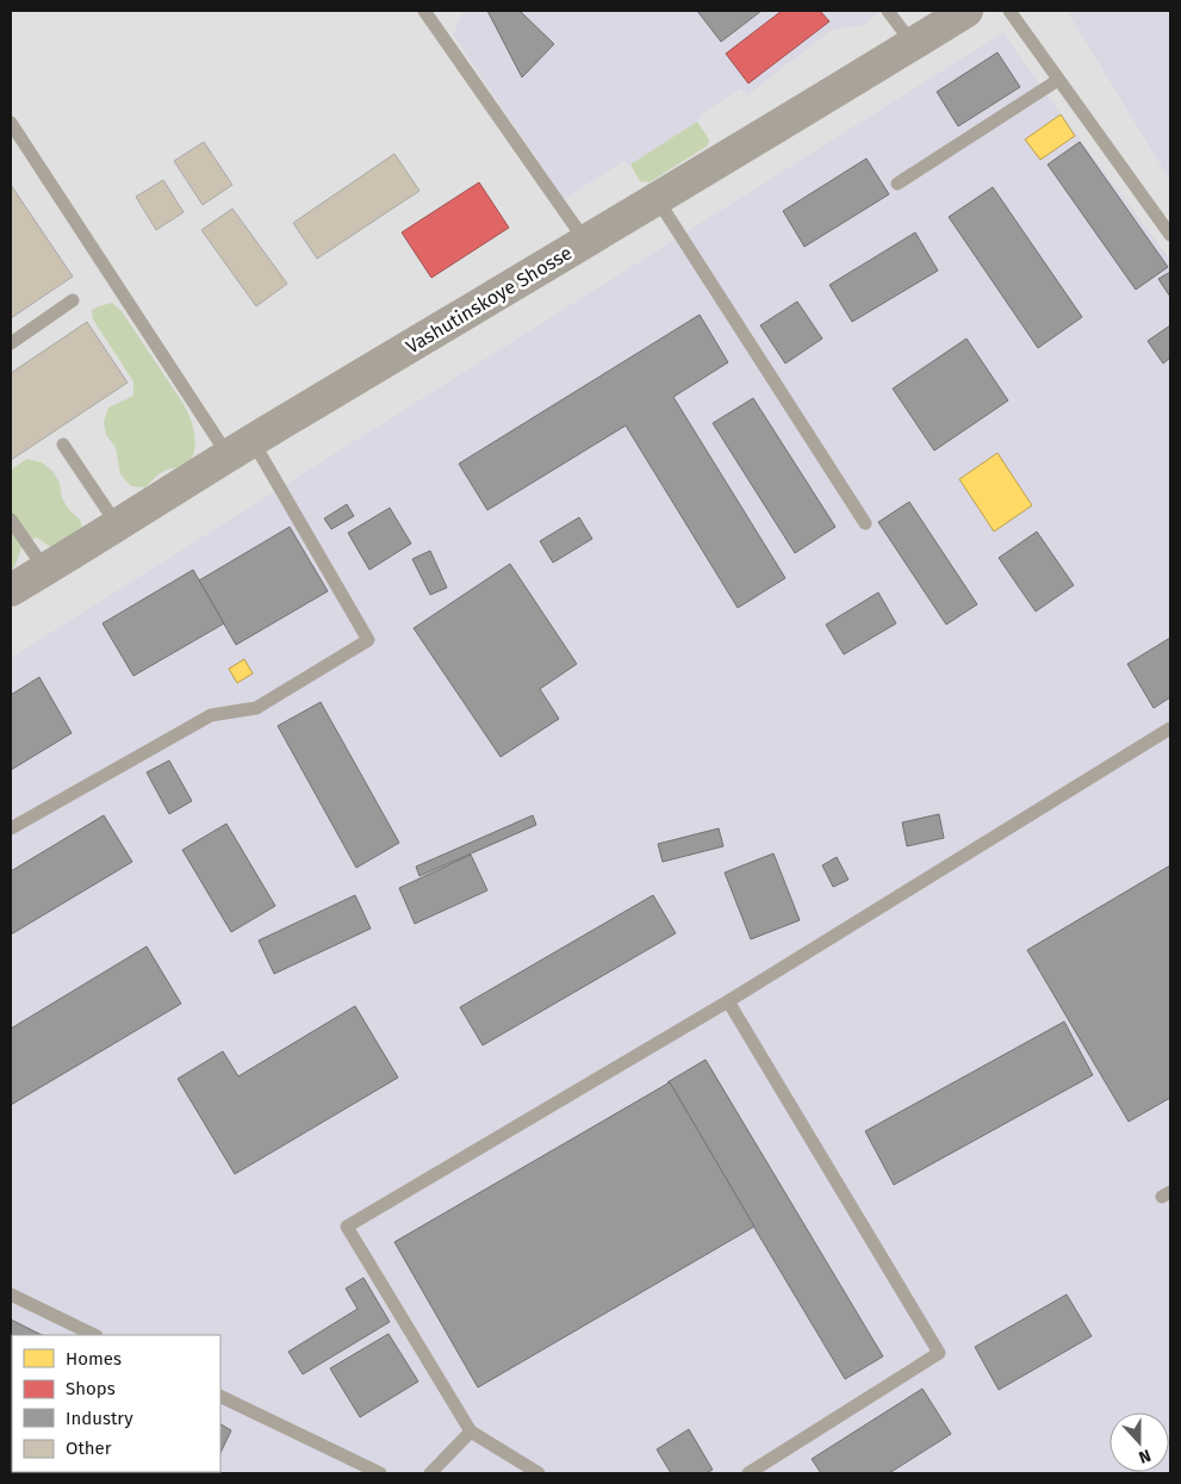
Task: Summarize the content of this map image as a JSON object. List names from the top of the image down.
{
  "streets": {
    "street": ["Vashutinskoye Shosse"]
  },
  "legend": [
    "Homes",
    "Shops",
    "Industry",
    "Other"
  ],
  "north": "bottom"
}
